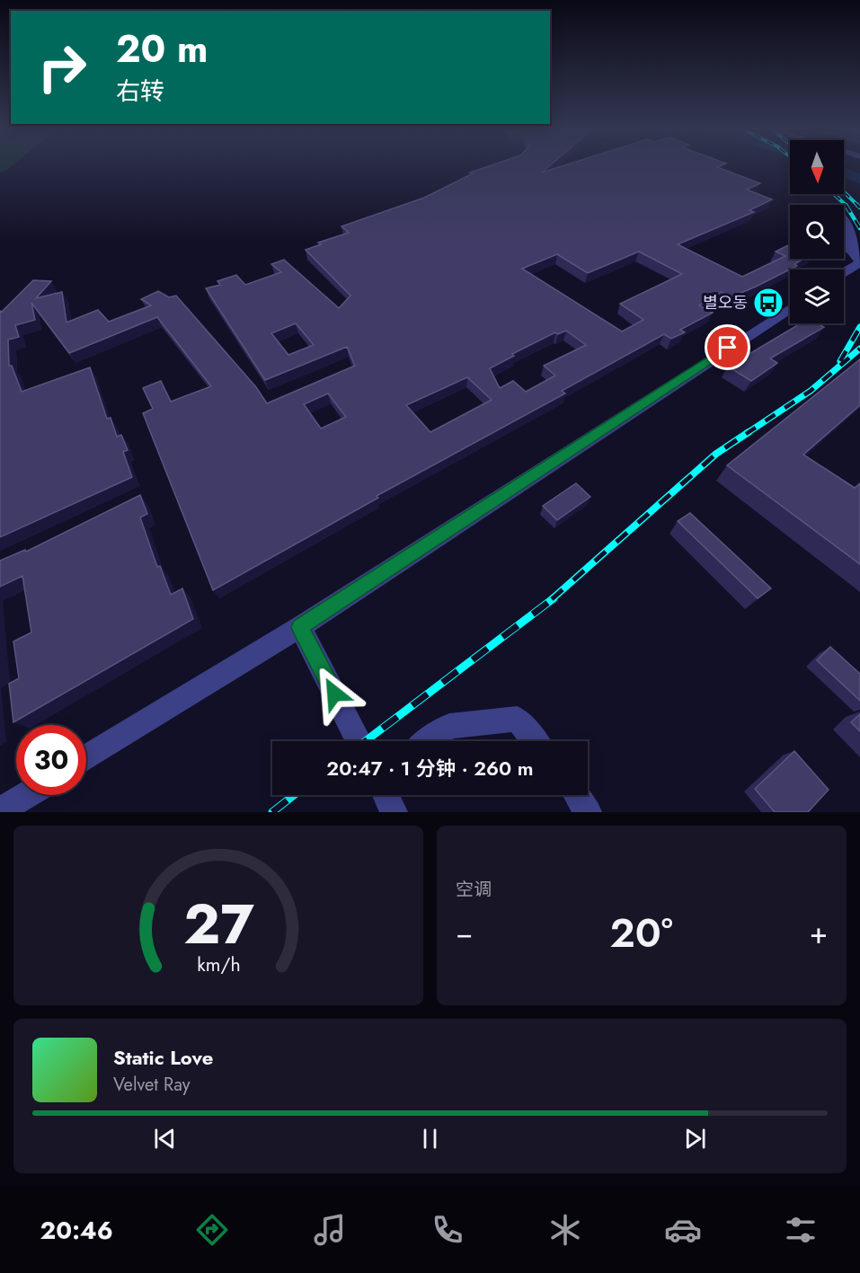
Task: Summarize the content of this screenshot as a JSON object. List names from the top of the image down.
{
  "places": {
    "bus stop": ["별오동"]
  },
  "north": "bottom",
  "page": {
    "turn": ["20 m", "右转"],
    "limit": "30",
    "trip": "20:47 · 1 分钟 · 260 m",
    "tile": "空调",
    "heat": ["−", "20°", "+"],
    "song": ["Static Love", "Velvet Ray"],
    "tabs": "20:46",
    "gauge": ["27", "km/h"]
  }
}
